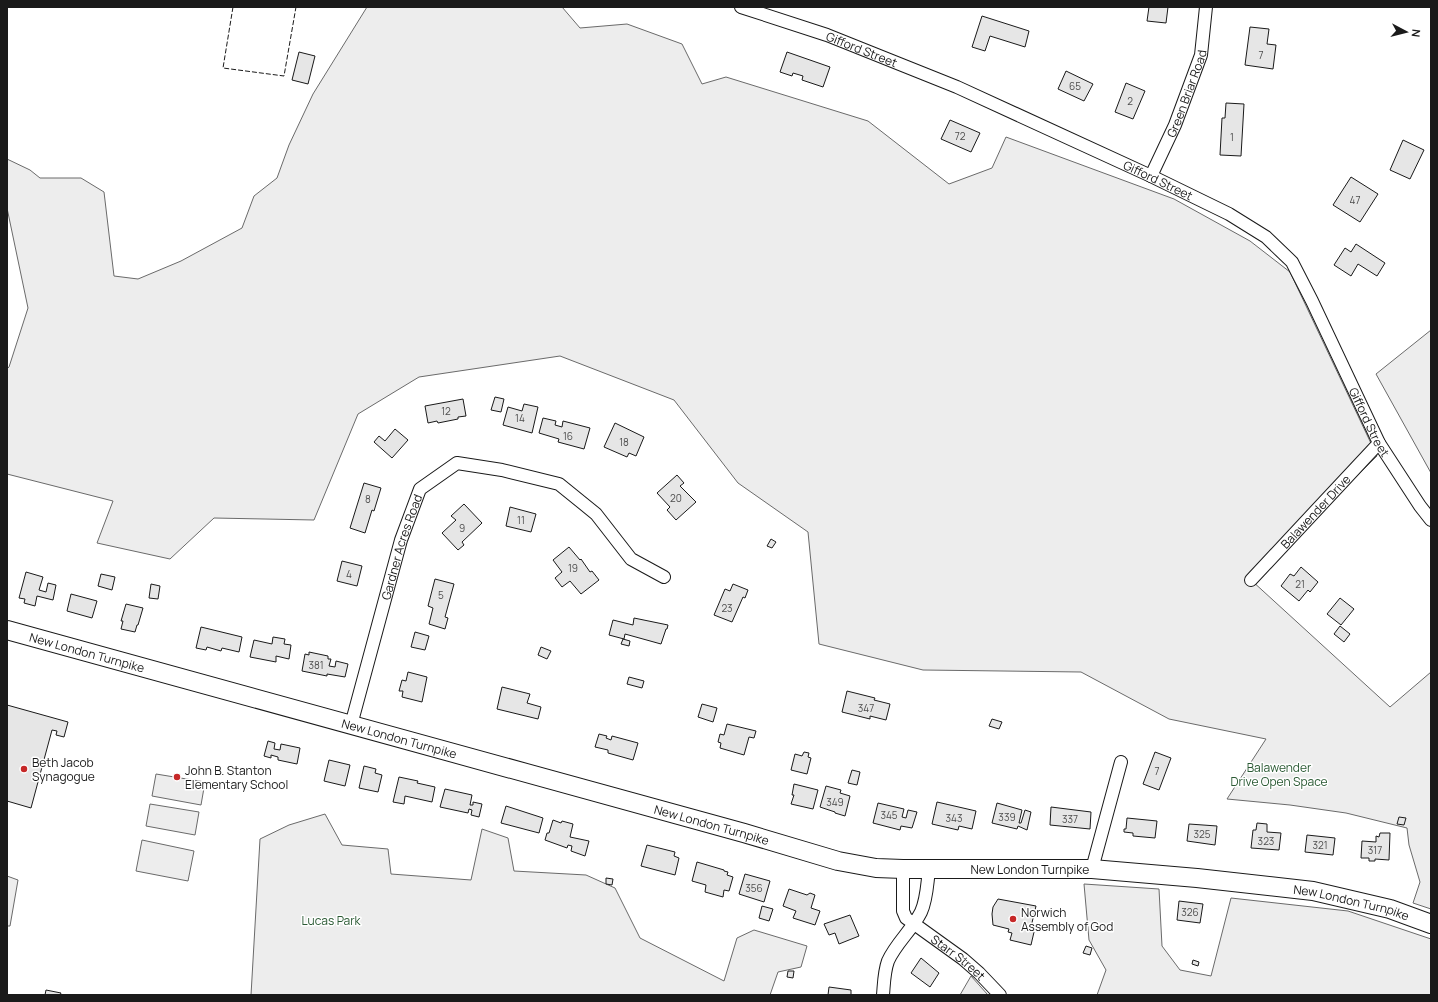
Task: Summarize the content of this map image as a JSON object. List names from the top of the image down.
{
  "streets": {
    "main road": ["New London Turnpike"],
    "street": [
      "Gifford Street",
      "Green Briar Road",
      "Balawender Drive",
      "Gardner Acres Road",
      "Starr Street"
    ]
  },
  "crossings": [
    ["Gifford Street", "Green Briar Road"],
    ["Gifford Street", "Balawender Drive"],
    ["Gardner Acres Road", "New London Turnpike"],
    ["New London Turnpike", "Starr Street"]
  ],
  "parks": ["Balawender Drive Open Space", "Lucas Park"],
  "places": ["Beth Jacob Synagogue", "John B. Stanton Elementary School", "Norwich Assembly of God"],
  "house_numbers": [
    "7",
    "65",
    "2",
    "72",
    "1",
    "47",
    "12",
    "14",
    "16",
    "18",
    "20",
    "8",
    "11",
    "9",
    "19",
    "4",
    "21",
    "5",
    "23",
    "381",
    "347",
    "7",
    "349",
    "345",
    "339",
    "343",
    "337",
    "325",
    "323",
    "321",
    "317",
    "356",
    "326"
  ],
  "north": "right"
}
